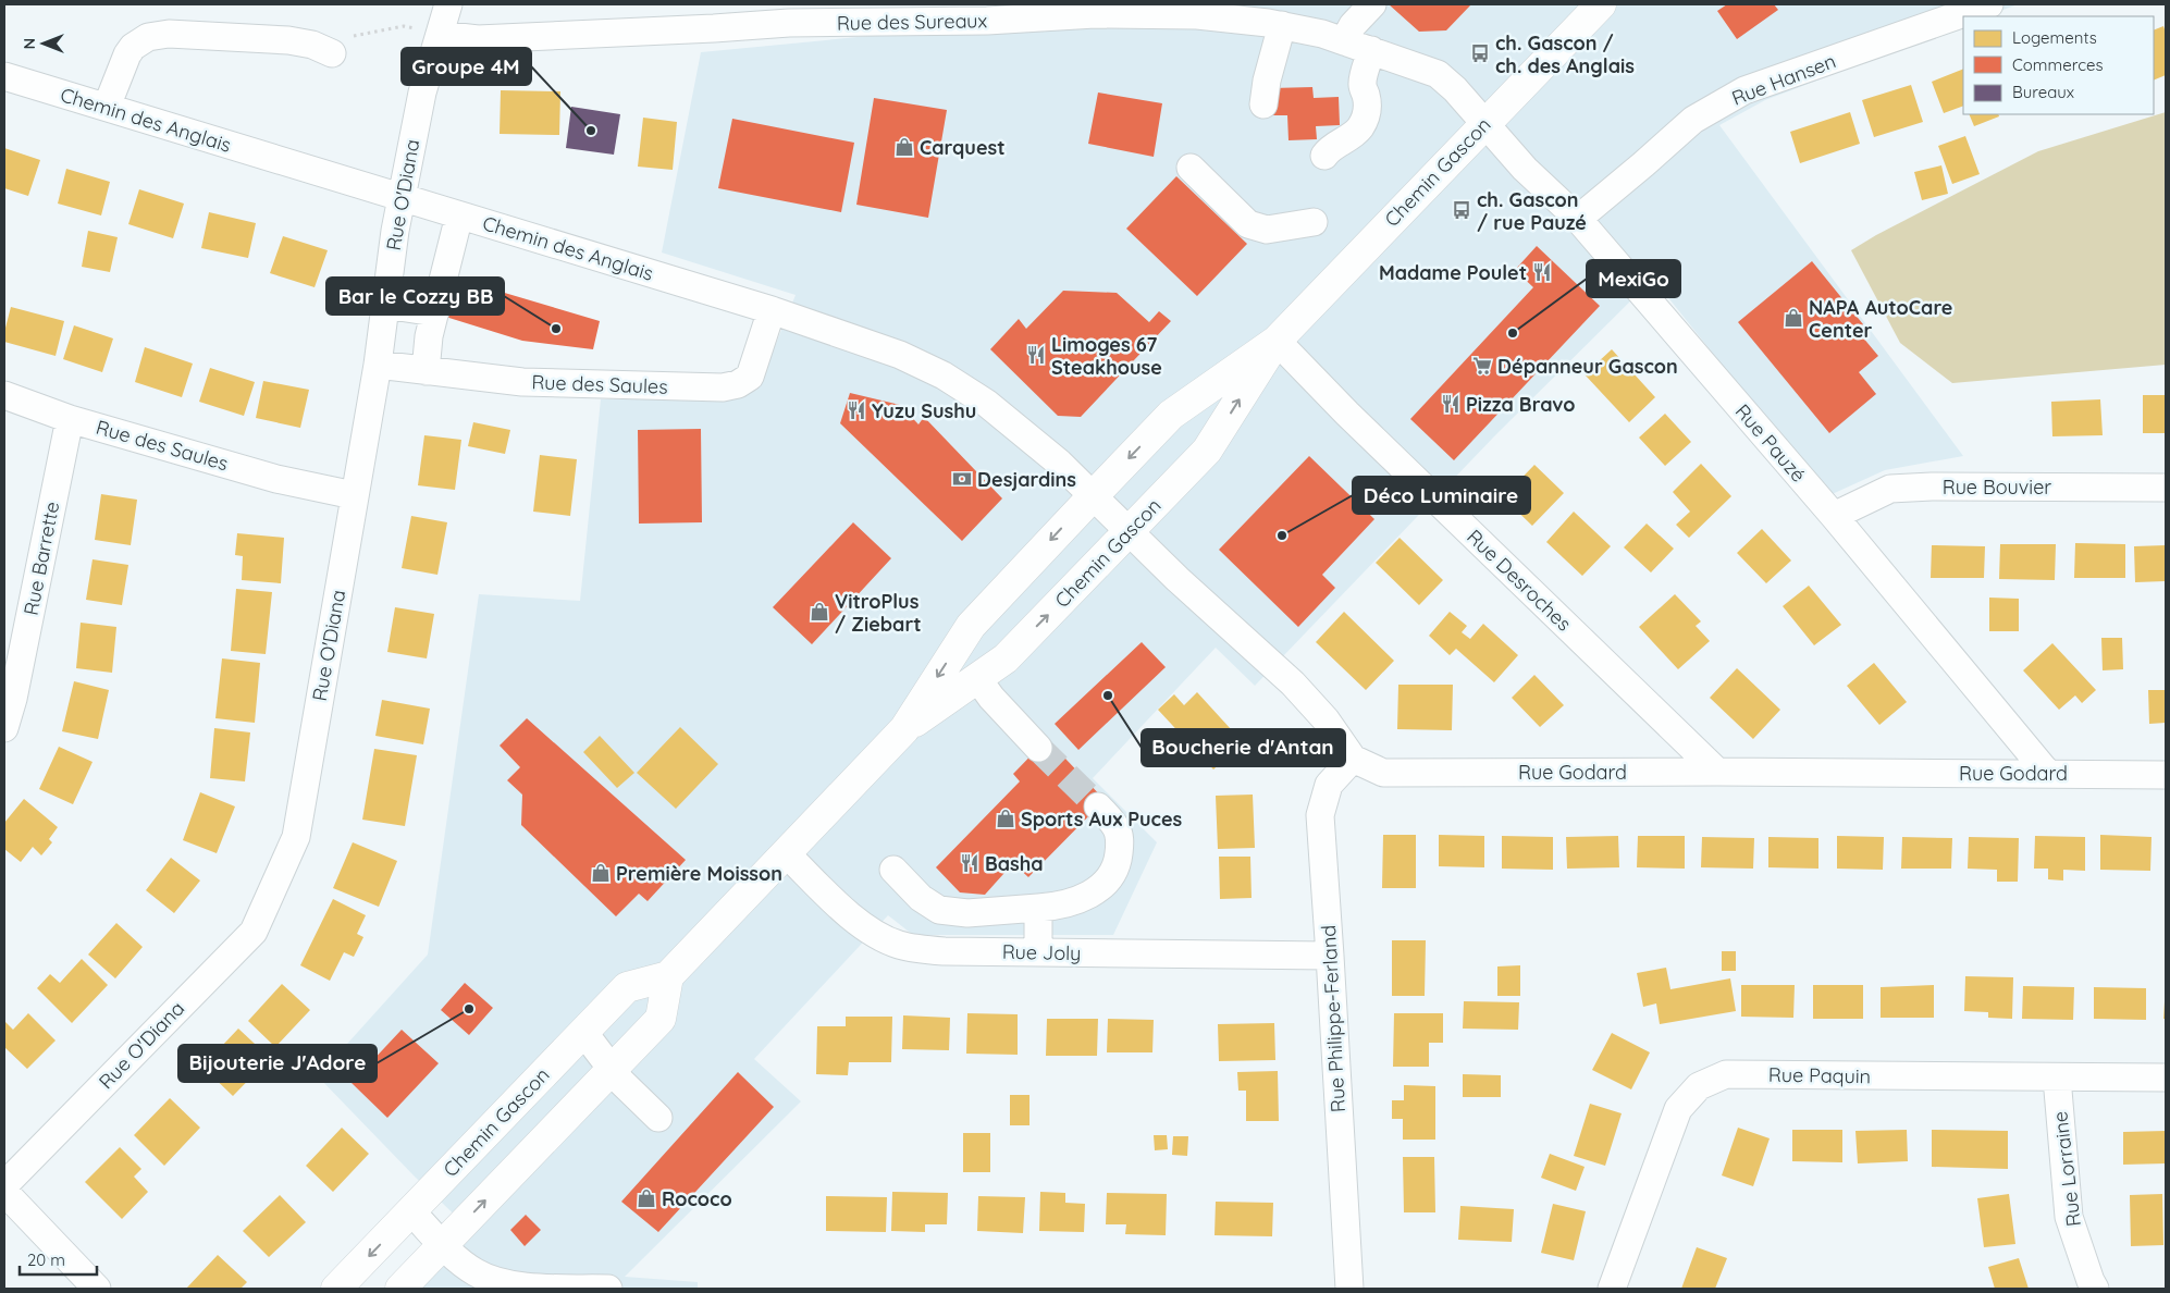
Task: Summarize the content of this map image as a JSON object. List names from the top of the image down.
{
  "streets": {
    "main road": ["Chemin Gascon"],
    "street": [
      "Rue des Sureaux",
      "Rue Hansen",
      "Chemin des Anglais",
      "Rue O'Diana",
      "Rue des Saules",
      "Rue Pauzé",
      "Rue Bouvier",
      "Rue Barrette",
      "Rue Desroches",
      "Rue Godard",
      "Rue Joly",
      "Rue Philippe-Ferland",
      "Rue Paquin",
      "Rue Lorraine"
    ]
  },
  "crossings": [
    ["Rue des Sureaux", "Chemin Gascon"],
    ["Rue des Sureaux", "Rue O'Diana"],
    ["Rue des Sureaux", "Rue Pauzé"],
    ["Rue Hansen", "Rue Pauzé"],
    ["Chemin des Anglais", "Chemin Gascon"],
    ["Chemin des Anglais", "Rue O'Diana"],
    ["Chemin des Anglais", "Rue des Saules"],
    ["Chemin des Anglais", "Rue Godard"],
    ["Chemin Gascon", "Rue Pauzé"],
    ["Chemin Gascon", "Rue Desroches"],
    ["Chemin Gascon", "Rue Godard"],
    ["Chemin Gascon", "Rue Joly"],
    ["Rue O'Diana", "Rue des Saules"],
    ["Rue des Saules", "Rue Barrette"],
    ["Rue Pauzé", "Rue Bouvier"],
    ["Rue Pauzé", "Rue Godard"],
    ["Rue Desroches", "Rue Godard"],
    ["Rue Godard", "Rue Philippe-Ferland"],
    ["Rue Joly", "Rue Philippe-Ferland"],
    ["Rue Paquin", "Rue Lorraine"]
  ],
  "places": {
    "bus stop": ["ch. Gascon / ch. des Anglais", "ch. Gascon / rue Pauzé"],
    "other": [
      "Groupe 4M",
      "Bar le Cozzy BB",
      "MexiGo",
      "Déco Luminaire",
      "Boucherie d'Antan",
      "Bijouterie J'Adore"
    ],
    "shop": [
      "Carquest",
      "NAPA AutoCare Center",
      "VitroPlus / Ziebart",
      "Sports Aux Puces",
      "Première Moisson",
      "Rococo"
    ],
    "restaurant": [
      "Madame Poulet",
      "Limoges 67 Steakhouse",
      "Pizza Bravo",
      "Yuzu Sushu",
      "Basha"
    ],
    "supermarket": ["Dépanneur Gascon"],
    "bank": ["Desjardins"]
  },
  "legend": ["Logements", "Commerces", "Bureaux"],
  "scale_bar": "20 m",
  "north": "left"
}
